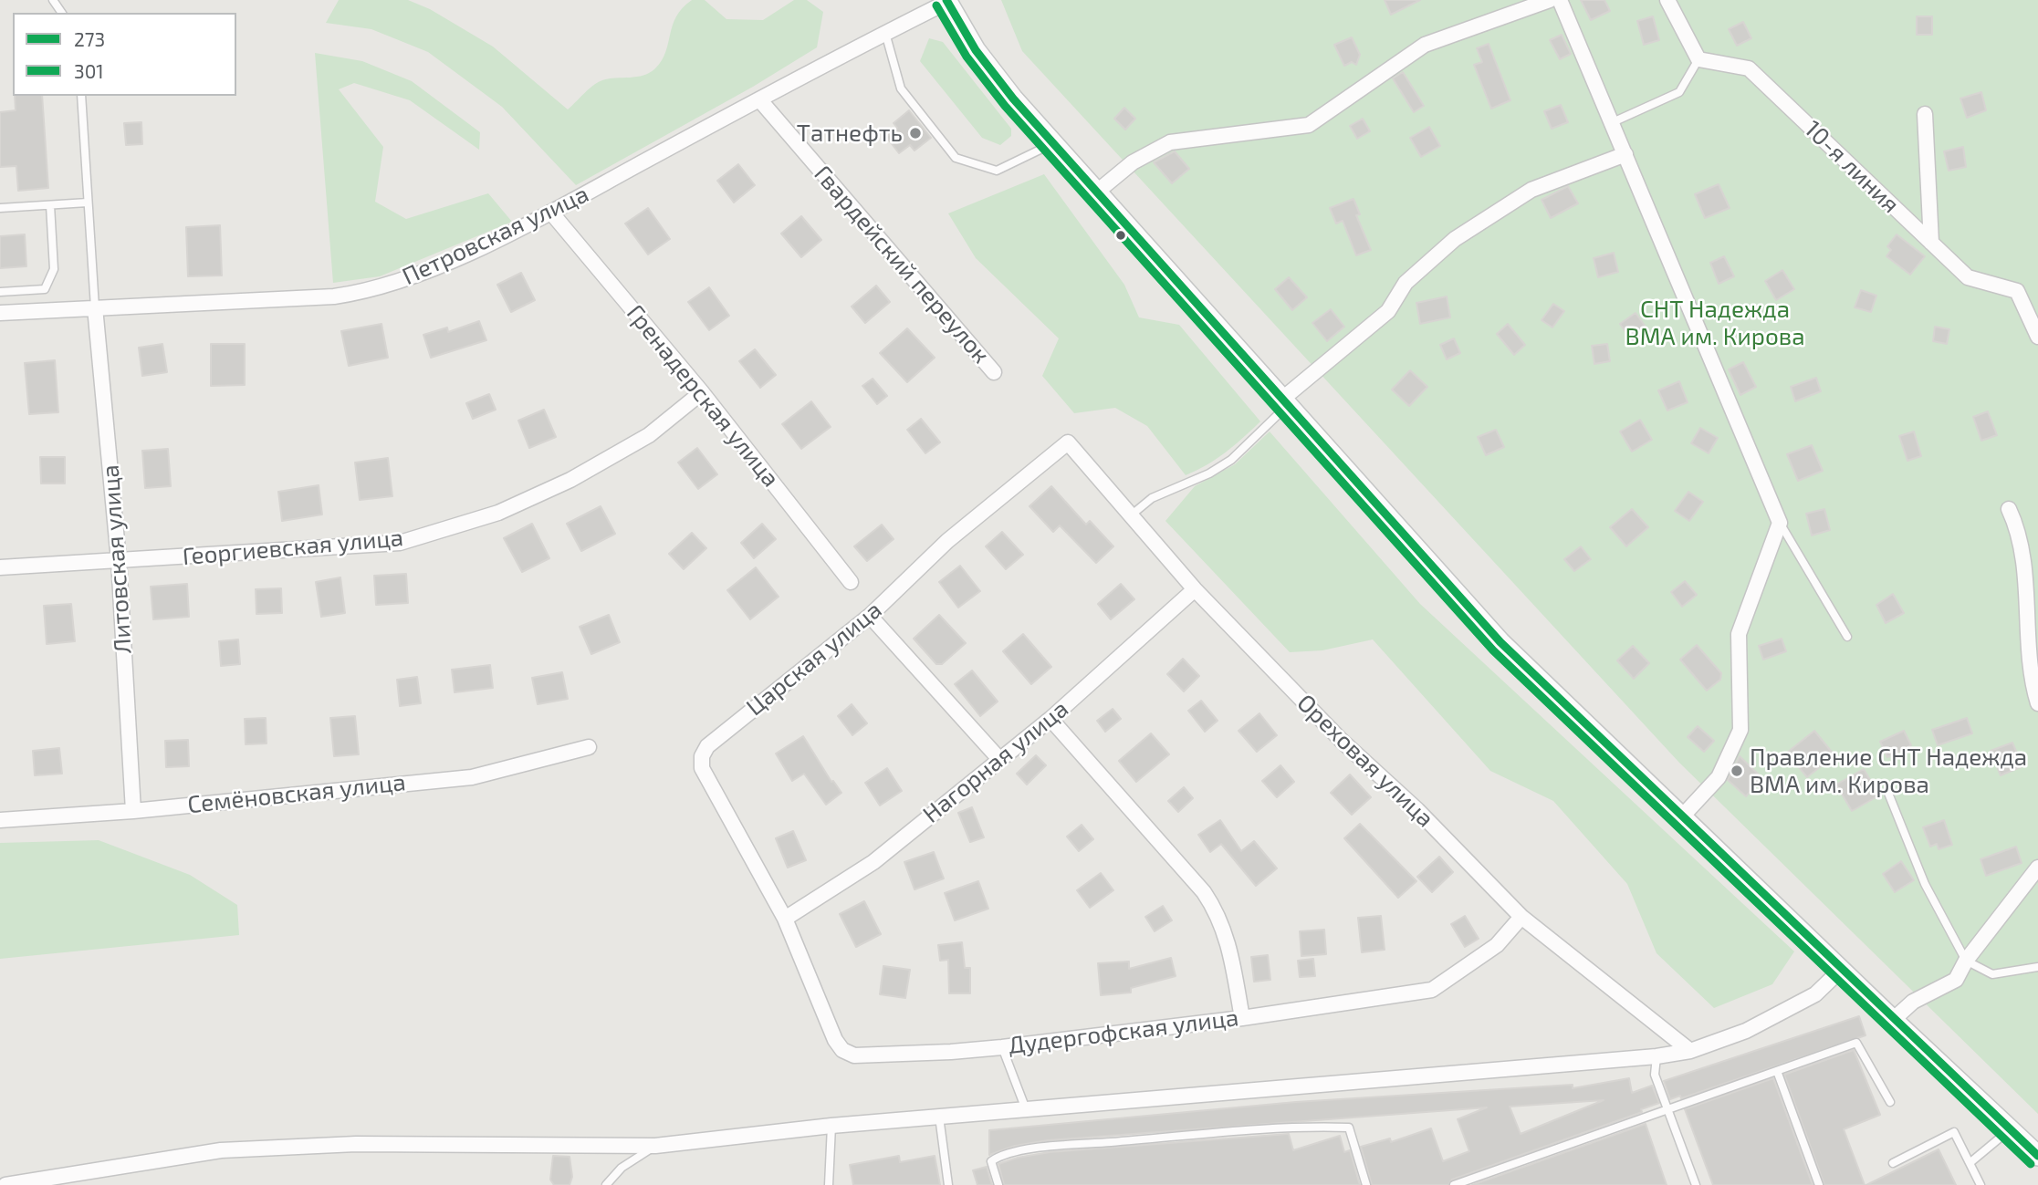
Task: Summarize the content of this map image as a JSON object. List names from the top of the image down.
{
  "streets": {
    "street": [
      "10-я линия",
      "Петровская улица",
      "Гвардейский переулок",
      "Гренадерская улица",
      "Георгиевская улица",
      "Литовская улица",
      "Царская улица",
      "Ореховая улица",
      "Нагорная улица",
      "Семёновская улица",
      "Дудергофская улица"
    ]
  },
  "crossings": [
    ["Петровская улица", "Гвардейский переулок"],
    ["Петровская улица", "Гренадерская улица"],
    ["Петровская улица", "Литовская улица"],
    ["Гренадерская улица", "Георгиевская улица"],
    ["Георгиевская улица", "Литовская улица"],
    ["Литовская улица", "Семёновская улица"],
    ["Царская улица", "Ореховая улица"],
    ["Царская улица", "Нагорная улица"],
    ["Царская улица", "Дудергофская улица"],
    ["Ореховая улица", "Нагорная улица"],
    ["Ореховая улица", "Дудергофская улица"],
    ["Нагорная улица", "Дудергофская улица"]
  ],
  "parks": ["СНТ Надежда ВМА им. Кирова"],
  "places": ["Татнефть", "Правление СНТ Надежда ВМА им. Кирова"],
  "lines": ["transit line 273", "transit line 301"],
  "legend": ["273", "301"]
}
